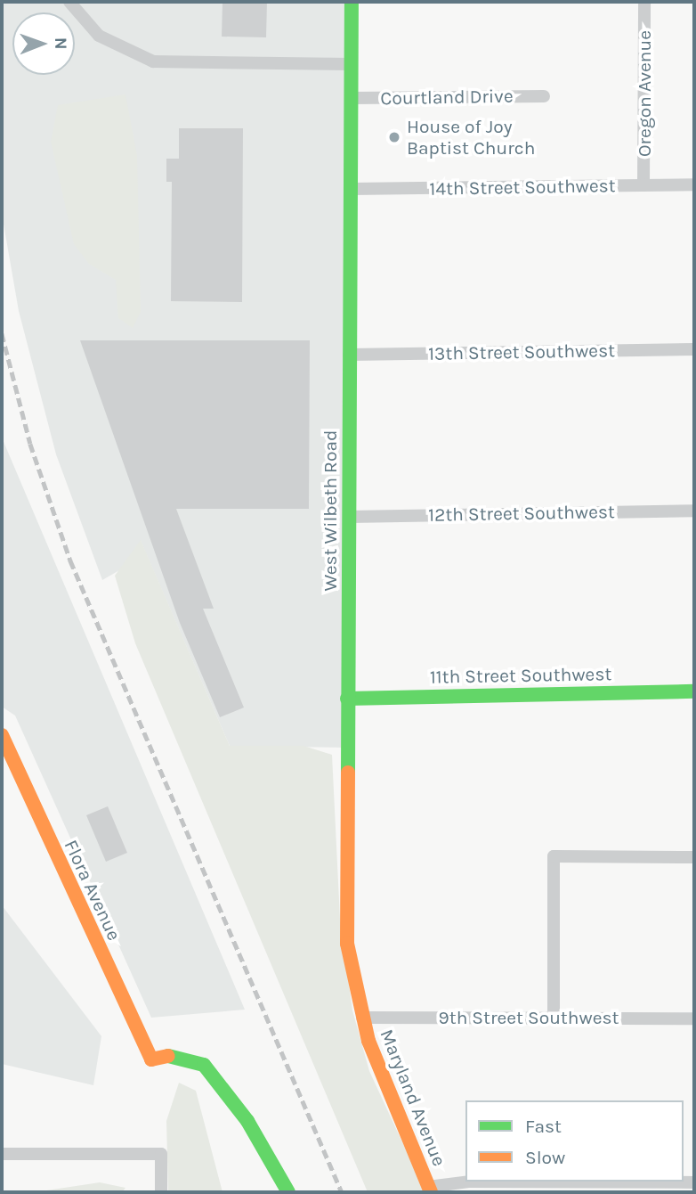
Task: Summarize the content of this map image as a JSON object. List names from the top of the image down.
{
  "streets": {
    "main road": [
      "West Wilbeth Road",
      "11th Street Southwest",
      "Flora Avenue",
      "Maryland Avenue"
    ],
    "street": [
      "Oregon Avenue",
      "Courtland Drive",
      "14th Street Southwest",
      "13th Street Southwest",
      "12th Street Southwest",
      "9th Street Southwest"
    ]
  },
  "crossings": [
    ["Oregon Avenue", "14th Street Southwest"],
    ["Courtland Drive", "West Wilbeth Road"],
    ["14th Street Southwest", "West Wilbeth Road"],
    ["13th Street Southwest", "West Wilbeth Road"],
    ["West Wilbeth Road", "12th Street Southwest"],
    ["West Wilbeth Road", "11th Street Southwest"],
    ["West Wilbeth Road", "9th Street Southwest"],
    ["West Wilbeth Road", "Maryland Avenue"],
    ["9th Street Southwest", "Maryland Avenue"]
  ],
  "places": ["House of Joy Baptist Church"],
  "legend": ["Fast", "Slow"],
  "north": "right"
}
